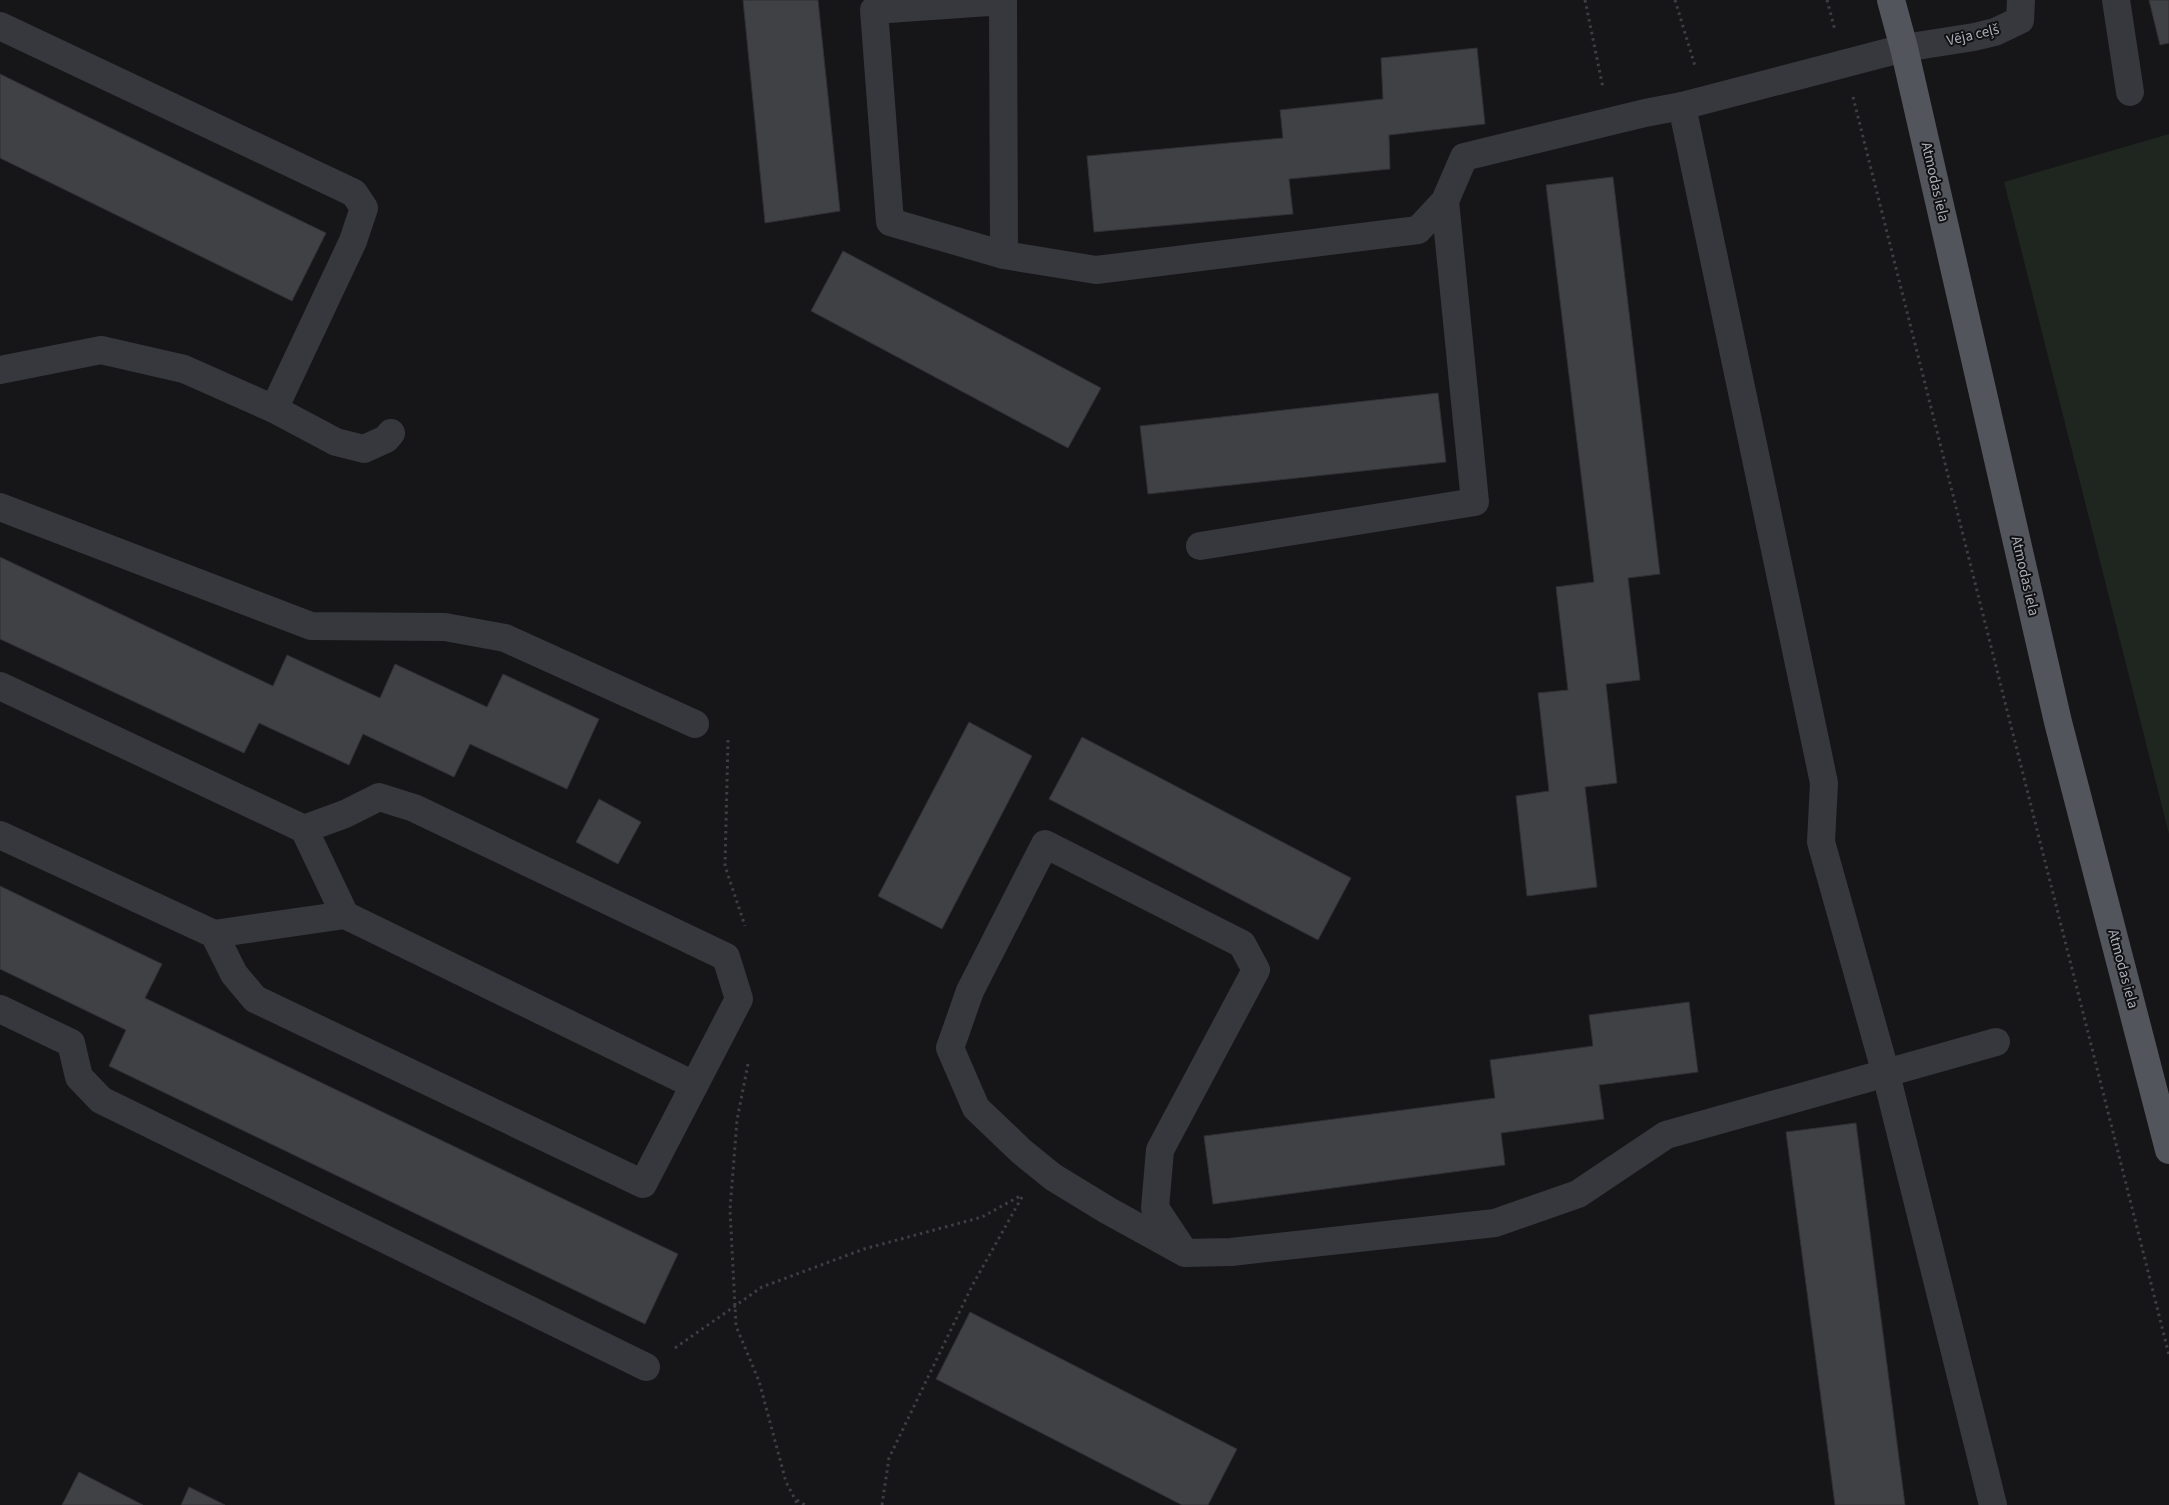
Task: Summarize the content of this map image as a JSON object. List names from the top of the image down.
{
  "streets": {
    "main road": ["Atmodas iela"],
    "street": ["Vēja ceļš"]
  },
  "crossings": [
    ["Vēja ceļš", "Atmodas iela"]
  ]
}
